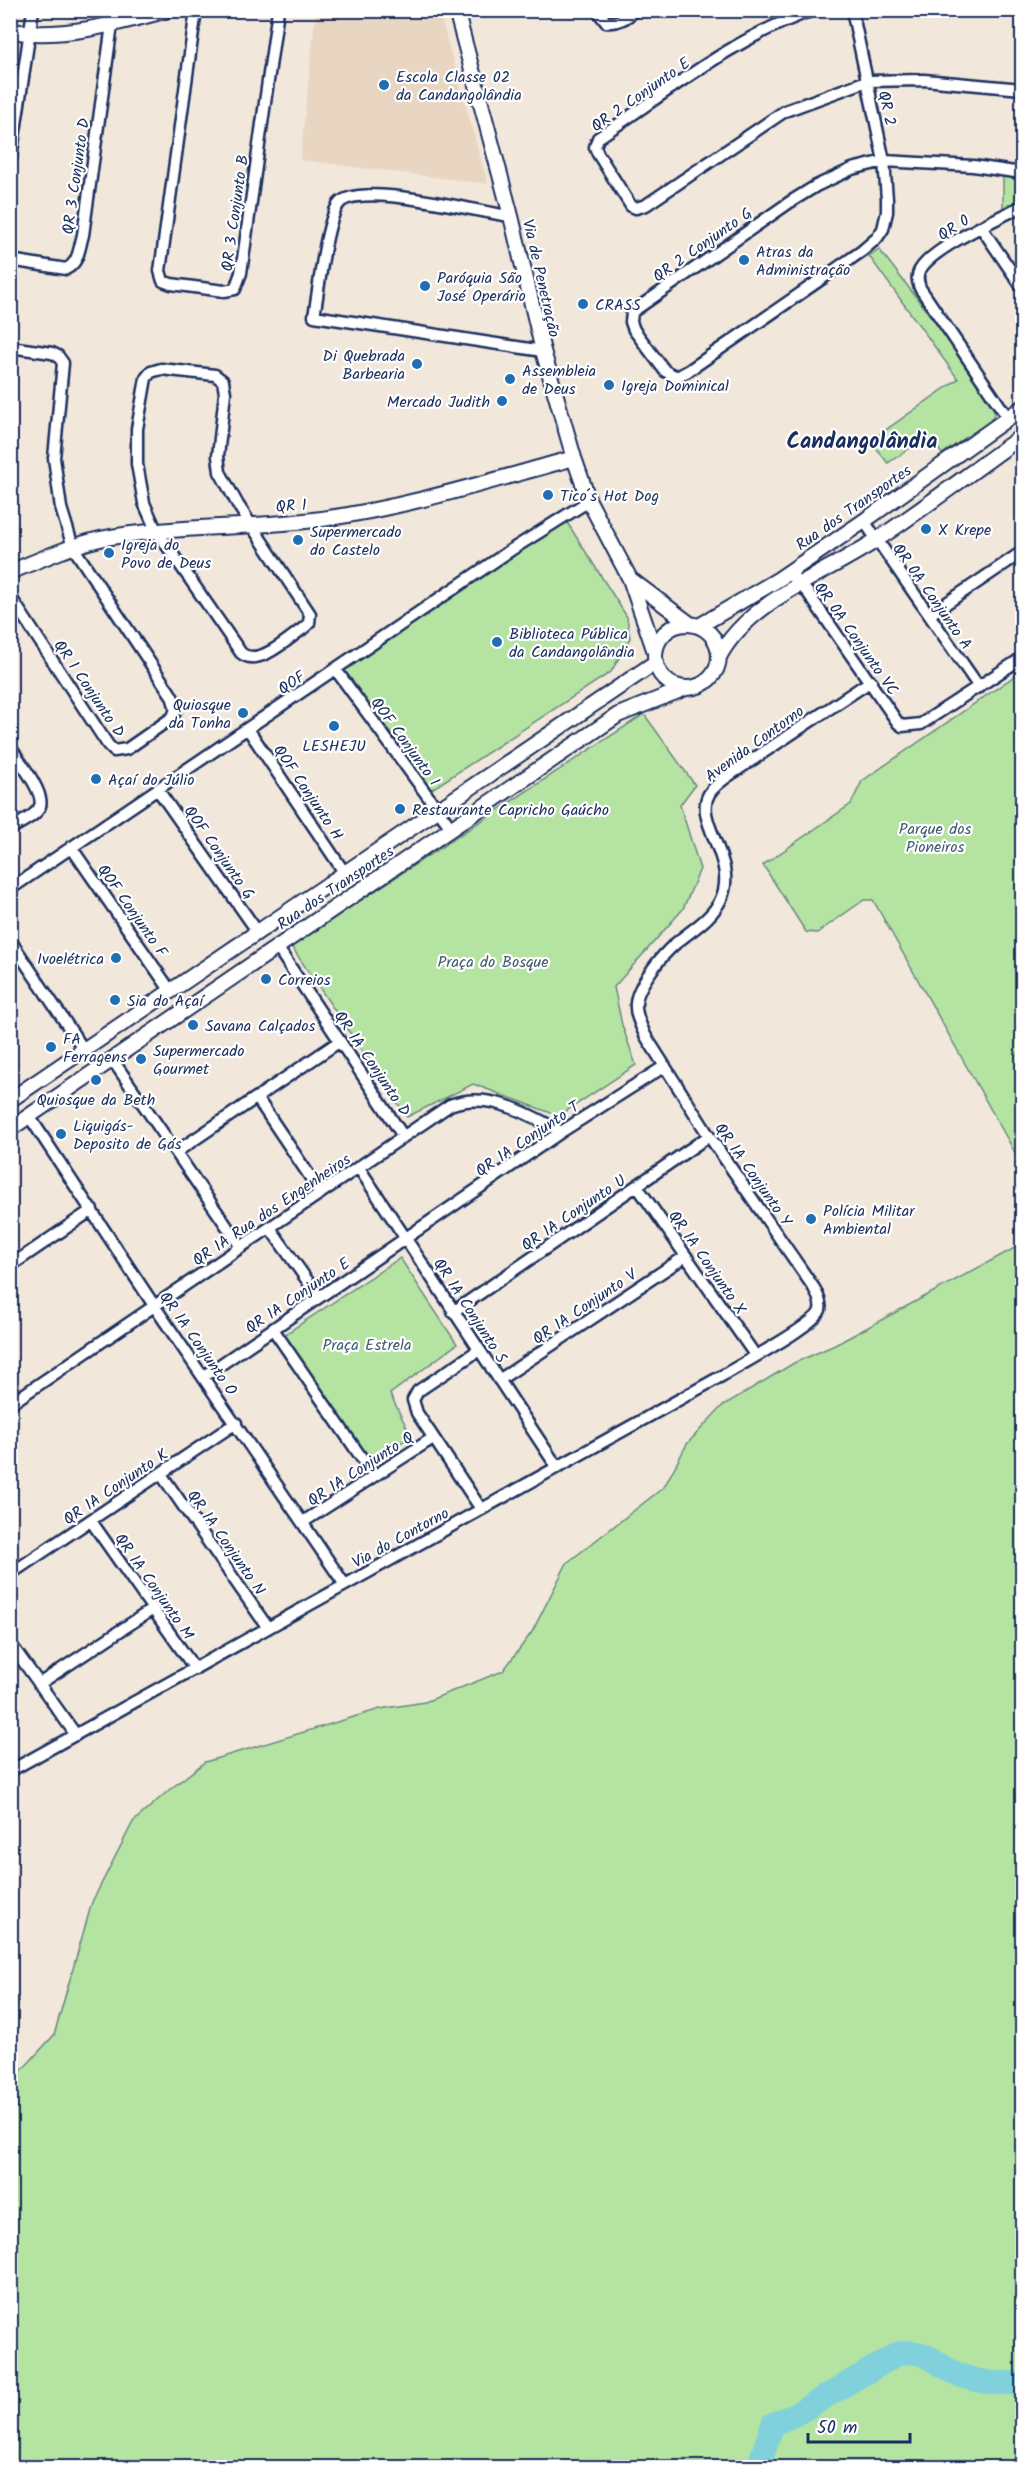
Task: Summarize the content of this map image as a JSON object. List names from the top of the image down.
{
  "streets": {
    "street": [
      "QR 2 Conjunto E",
      "QR 2",
      "QR 3 Conjunto D",
      "QR 3 Conjunto B",
      "QR 0",
      "QR 2 Conjunto G",
      "Via de Penetração",
      "QR 1",
      "Rua dos Transportes",
      "QR 0A Conjunto A",
      "QR 0A Conjunto VC",
      "QOF",
      "QR 1 Conjunto D",
      "QOF Conjunto I",
      "Avenida Contorno",
      "QOF Conjunto H",
      "QOF Conjunto G",
      "QOF Conjunto F",
      "QR 1A Conjunto D",
      "QR 1A Conjunto T",
      "QR 1A Conjunto Y",
      "QR 1A Rua dos Engenheiros",
      "QR 1A Conjunto U",
      "QR 1A Conjunto X",
      "QR 1A Conjunto E",
      "QR 1A Conjunto V",
      "QR 1A Conjunto S",
      "QR 1A Conjunto O",
      "QR 1A Conjunto Q",
      "QR 1A Conjunto K",
      "Via do Contorno",
      "QR 1A Conjunto N",
      "QR 1A Conjunto M"
    ]
  },
  "crossings": [
    ["QR 2 Conjunto E", "QR 2"],
    ["QR 2", "QR 2 Conjunto G"],
    ["QR 0", "Rua dos Transportes"],
    ["Via de Penetração", "QR 1"],
    ["Via de Penetração", "Rua dos Transportes"],
    ["Via de Penetração", "QOF"],
    ["QR 1", "QR 1 Conjunto D"],
    ["Rua dos Transportes", "QR 0A Conjunto A"],
    ["Rua dos Transportes", "QR 0A Conjunto VC"],
    ["Rua dos Transportes", "QOF Conjunto I"],
    ["Rua dos Transportes", "QOF Conjunto H"],
    ["Rua dos Transportes", "QOF Conjunto G"],
    ["Rua dos Transportes", "QOF Conjunto F"],
    ["Rua dos Transportes", "QR 1A Conjunto D"],
    ["Rua dos Transportes", "QR 1A Conjunto O"],
    ["QR 0A Conjunto A", "QR 0A Conjunto VC"],
    ["QR 0A Conjunto VC", "Avenida Contorno"],
    ["QOF", "QOF Conjunto I"],
    ["QOF", "QOF Conjunto H"],
    ["QOF", "QOF Conjunto G"],
    ["QOF", "QOF Conjunto F"],
    ["Avenida Contorno", "QR 1A Conjunto Y"],
    ["QR 1A Conjunto D", "QR 1A Rua dos Engenheiros"],
    ["QR 1A Conjunto T", "QR 1A Conjunto Y"],
    ["QR 1A Conjunto T", "QR 1A Rua dos Engenheiros"],
    ["QR 1A Conjunto T", "QR 1A Conjunto E"],
    ["QR 1A Conjunto T", "QR 1A Conjunto S"],
    ["QR 1A Conjunto Y", "QR 1A Conjunto U"],
    ["QR 1A Conjunto Y", "Via do Contorno"],
    ["QR 1A Rua dos Engenheiros", "QR 1A Conjunto S"],
    ["QR 1A Rua dos Engenheiros", "QR 1A Conjunto O"],
    ["QR 1A Conjunto U", "QR 1A Conjunto X"],
    ["QR 1A Conjunto U", "QR 1A Conjunto S"],
    ["QR 1A Conjunto X", "QR 1A Conjunto V"],
    ["QR 1A Conjunto X", "Via do Contorno"],
    ["QR 1A Conjunto E", "QR 1A Conjunto S"],
    ["QR 1A Conjunto E", "QR 1A Conjunto O"],
    ["QR 1A Conjunto V", "QR 1A Conjunto S"],
    ["QR 1A Conjunto S", "Via do Contorno"],
    ["QR 1A Conjunto O", "QR 1A Conjunto Q"],
    ["QR 1A Conjunto O", "QR 1A Conjunto K"],
    ["QR 1A Conjunto O", "Via do Contorno"],
    ["QR 1A Conjunto K", "QR 1A Conjunto N"],
    ["QR 1A Conjunto K", "QR 1A Conjunto M"],
    ["Via do Contorno", "QR 1A Conjunto N"],
    ["Via do Contorno", "QR 1A Conjunto M"]
  ],
  "districts": ["Candangolândia"],
  "parks": ["Parque dos Pioneiros", "Praça do Bosque", "Praça Estrela"],
  "places": [
    "Escola Classe 02 da Candangolândia",
    "Atras da Administração",
    "Paróquia São José Operário",
    "CRASS",
    "Di Quebrada Barbearia",
    "Assembleia de Deus",
    "Igreja Dominical",
    "Mercado Judith",
    "Tico´s Hot Dog",
    "X Krepe",
    "Supermercado do Castelo",
    "Igreja do Povo de Deus",
    "Biblioteca Pública da Candangolândia",
    "Quiosque da Tonha",
    "LESHEJU",
    "Açaí do Júlio",
    "Restaurante Capricho Gaúcho",
    "Ivoelétrica",
    "Correios",
    "Sia do Açaí",
    "Savana Calçados",
    "FA Ferragens",
    "Supermercado Gourmet",
    "Quiosque da Beth",
    "Liquigás- Deposito de Gás",
    "Polícia Militar Ambiental"
  ],
  "scale_bar": "50 m"
}
